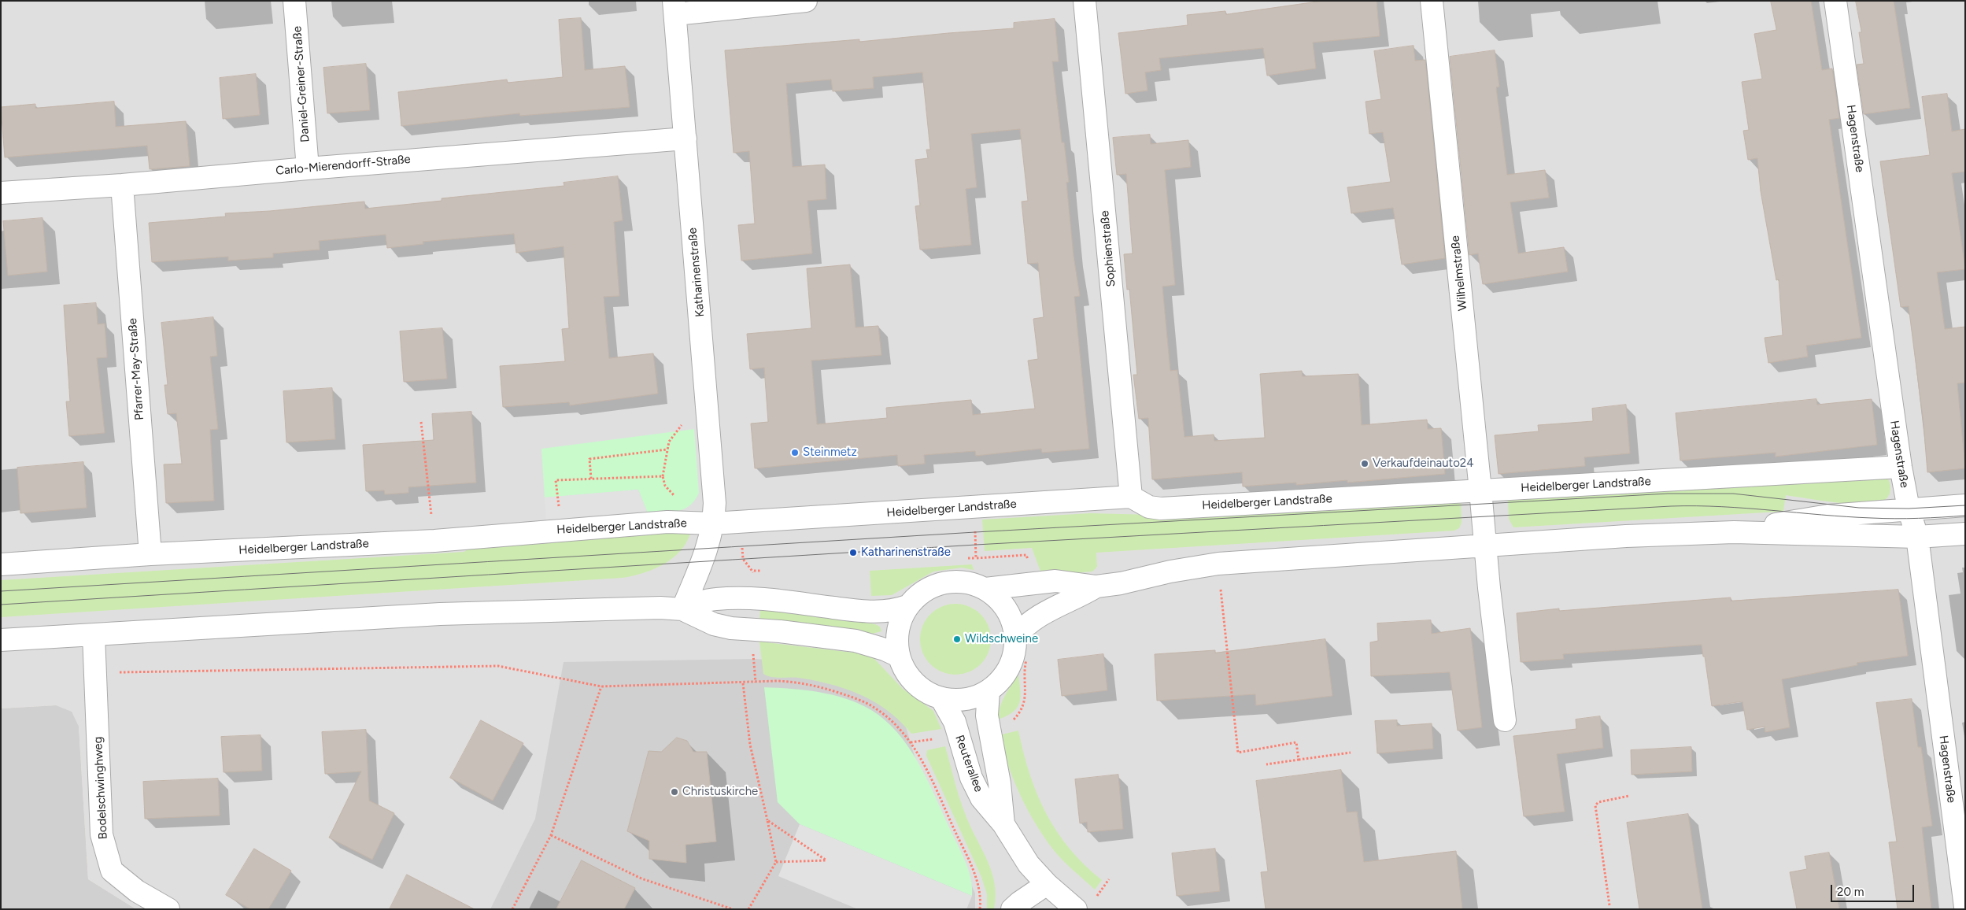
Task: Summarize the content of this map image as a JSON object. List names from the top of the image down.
{
  "streets": {
    "street": [
      "Daniel-Greiner-Straße",
      "Hagenstraße",
      "Carlo-Mierendorff-Straße",
      "Sophienstraße",
      "Katharinenstraße",
      "Wilhelmstraße",
      "Pfarrer-May-Straße",
      "Heidelberger Landstraße",
      "Reuterallee",
      "Bodelschwinghweg"
    ]
  },
  "crossings": [
    ["Daniel-Greiner-Straße", "Carlo-Mierendorff-Straße"],
    ["Hagenstraße", "Heidelberger Landstraße"],
    ["Carlo-Mierendorff-Straße", "Katharinenstraße"],
    ["Carlo-Mierendorff-Straße", "Pfarrer-May-Straße"],
    ["Sophienstraße", "Heidelberger Landstraße"],
    ["Katharinenstraße", "Heidelberger Landstraße"],
    ["Wilhelmstraße", "Heidelberger Landstraße"],
    ["Pfarrer-May-Straße", "Heidelberger Landstraße"]
  ],
  "places": [
    "Steinmetz",
    "Verkaufdeinauto24",
    "Katharinenstraße",
    "Wildschweine",
    "Christuskirche"
  ],
  "scale_bar": "20 m"
}
